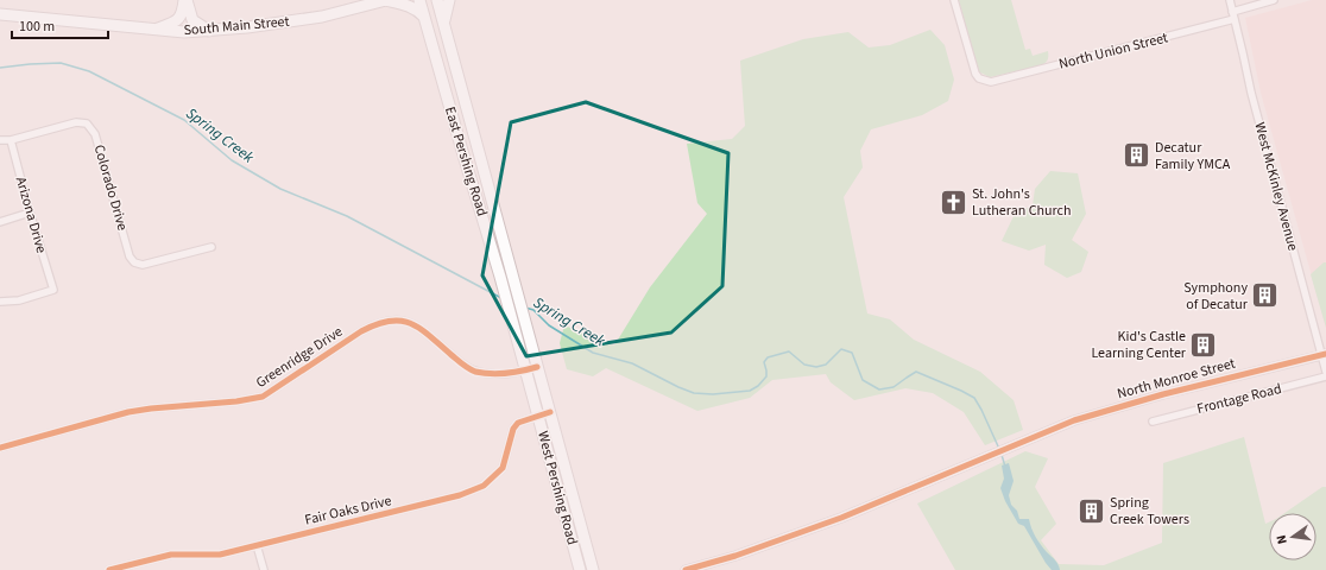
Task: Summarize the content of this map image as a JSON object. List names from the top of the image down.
{
  "streets": {
    "main road": ["South Main Street", "East Pershing Road", "West Pershing Road"],
    "street": [
      "North Union Street",
      "West McKinley Avenue",
      "Colorado Drive",
      "Arizona Drive",
      "Greenridge Drive",
      "North Monroe Street",
      "Frontage Road",
      "Fair Oaks Drive"
    ]
  },
  "crossings": [
    ["North Union Street", "West McKinley Avenue"],
    ["East Pershing Road", "West Pershing Road"],
    ["West McKinley Avenue", "North Monroe Street"],
    ["Colorado Drive", "Arizona Drive"],
    ["Greenridge Drive", "West Pershing Road"],
    ["West Pershing Road", "Fair Oaks Drive"]
  ],
  "water": ["Spring Creek"],
  "places": {
    "building": [
      "Decatur Family YMCA",
      "Symphony of Decatur",
      "Kid's Castle Learning Center",
      "Spring Creek Towers"
    ],
    "church": ["St. John's Lutheran Church"]
  },
  "scale_bar": "100 m",
  "north": "left"
}
